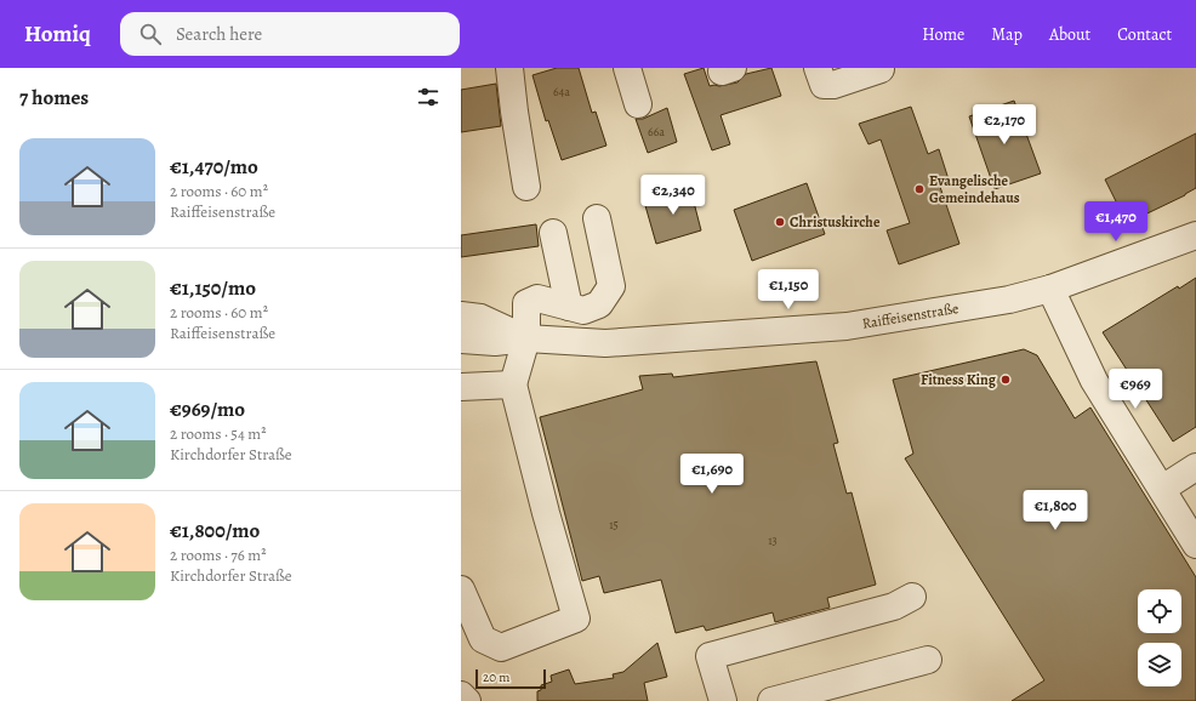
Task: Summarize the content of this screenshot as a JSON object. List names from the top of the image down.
{
  "streets": {
    "street": ["Raiffeisenstraße"]
  },
  "places": ["Evangelische Gemeindehaus", "Christuskirche", "Fitness King"],
  "house_numbers": [
    "64a",
    "66a",
    "15",
    "13"
  ],
  "scale_bar": "20 m",
  "page": {
    "header": "Homiq",
    "search": "Search here",
    "nav": [
      "Home",
      "Map",
      "About",
      "Contact"
    ],
    "heading": "7 homes",
    "price": [
      "€2,170",
      "€2,340",
      "€1,470",
      "€1,150",
      "€969",
      "€1,690",
      "€1,800"
    ],
    "list": [
      {
        "name": "€1,470/mo",
        "note": "2 rooms · 60 m² · Raiffeisenstraße"
      },
      {
        "name": "€1,150/mo",
        "note": "2 rooms · 60 m² · Raiffeisenstraße"
      },
      {
        "name": "€969/mo",
        "note": "2 rooms · 54 m² · Kirchdorfer Straße"
      },
      {
        "name": "€1,800/mo",
        "note": "2 rooms · 76 m² · Kirchdorfer Straße"
      }
    ],
    "scale": "20 m"
  }
}
